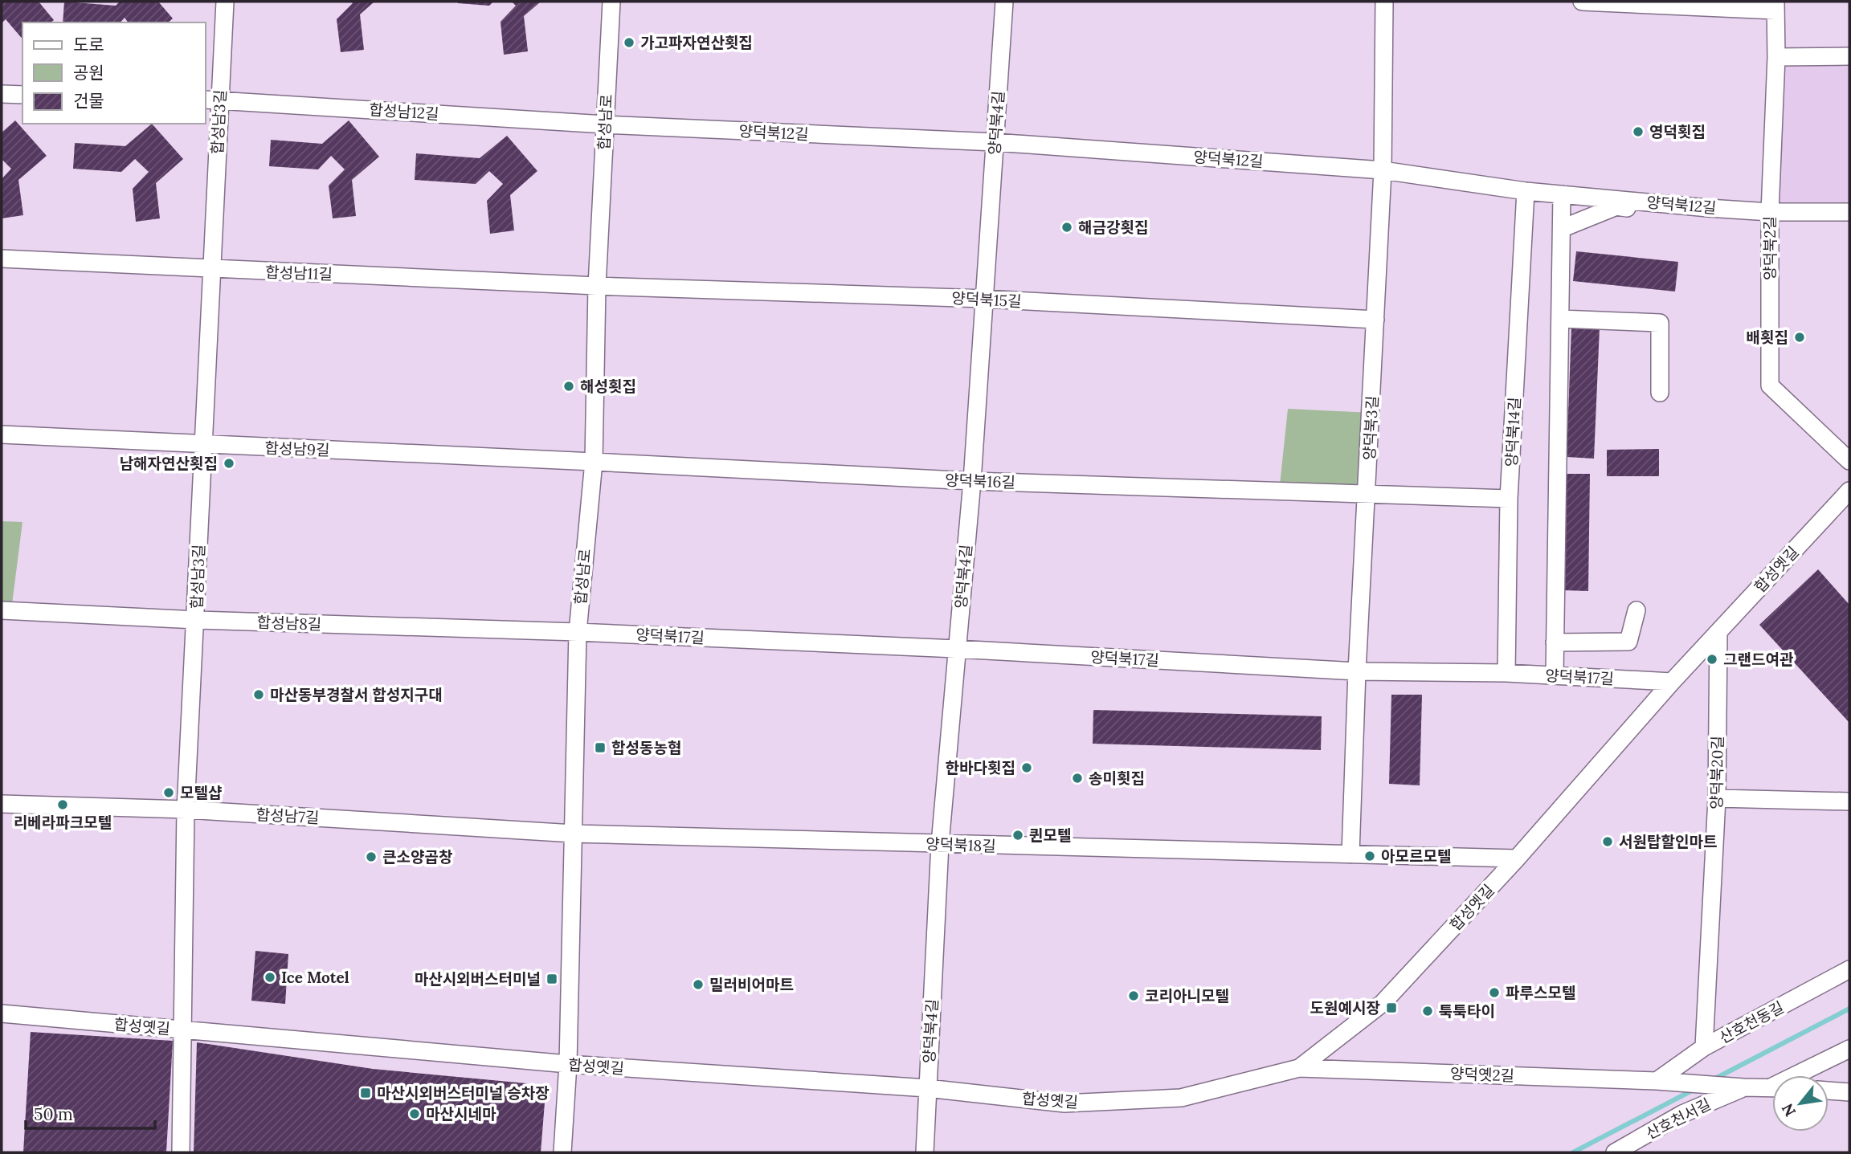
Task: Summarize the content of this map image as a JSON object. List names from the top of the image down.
{
  "streets": {
    "street": [
      "합성남12길",
      "합성남3길",
      "합성남로",
      "양덕북4길",
      "양덕북12길",
      "양덕북2길",
      "합성남11길",
      "양덕북15길",
      "양덕북3길",
      "양덕북14길",
      "합성남9길",
      "양덕북16길",
      "합성옛길",
      "합성남8길",
      "양덕북17길",
      "양덕북20길",
      "합성남7길",
      "양덕북18길",
      "산호천동길",
      "양덕옛2길",
      "산호천서길"
    ]
  },
  "crossings": [
    ["합성남12길", "합성남3길"],
    ["합성남12길", "합성남로"],
    ["합성남12길", "양덕북12길"],
    ["합성남3길", "합성남11길"],
    ["합성남3길", "합성남9길"],
    ["합성남3길", "합성옛길"],
    ["합성남3길", "합성남8길"],
    ["합성남3길", "합성남7길"],
    ["합성남로", "양덕북12길"],
    ["합성남로", "합성남11길"],
    ["합성남로", "양덕북15길"],
    ["합성남로", "합성남9길"],
    ["합성남로", "양덕북16길"],
    ["합성남로", "합성옛길"],
    ["합성남로", "합성남8길"],
    ["합성남로", "양덕북17길"],
    ["합성남로", "합성남7길"],
    ["합성남로", "양덕북18길"],
    ["양덕북4길", "양덕북12길"],
    ["양덕북4길", "양덕북15길"],
    ["양덕북4길", "양덕북16길"],
    ["양덕북4길", "합성옛길"],
    ["양덕북4길", "양덕북17길"],
    ["양덕북4길", "양덕북18길"],
    ["양덕북12길", "양덕북2길"],
    ["양덕북12길", "양덕북3길"],
    ["양덕북12길", "양덕북14길"],
    ["합성남11길", "양덕북15길"],
    ["양덕북15길", "양덕북3길"],
    ["양덕북3길", "양덕북16길"],
    ["양덕북3길", "양덕북17길"],
    ["양덕북3길", "양덕북18길"],
    ["양덕북14길", "양덕북16길"],
    ["양덕북14길", "양덕북17길"],
    ["합성남9길", "양덕북16길"],
    ["합성옛길", "양덕북17길"],
    ["합성옛길", "양덕북20길"],
    ["합성옛길", "양덕북18길"],
    ["합성옛길", "양덕옛2길"],
    ["합성남8길", "양덕북17길"],
    ["양덕북20길", "산호천동길"],
    ["합성남7길", "양덕북18길"],
    ["산호천동길", "양덕옛2길"],
    ["양덕옛2길", "산호천서길"]
  ],
  "places": {
    "other": [
      "가고파자연산횟집",
      "영덕횟집",
      "해금강횟집",
      "배횟집",
      "해성횟집",
      "남해자연산횟집",
      "그랜드여관",
      "마산동부경찰서 합성지구대",
      "한바다횟집",
      "송미횟집",
      "모텔샵",
      "리베라파크모텔",
      "퀸모텔",
      "서원탑할인마트",
      "아모르모텔",
      "큰소양곱창",
      "Ice Motel",
      "밀러비어마트",
      "파루스모텔",
      "코리아니모텔",
      "툭툭타이",
      "마산시네마"
    ],
    "transit": [
      "합성동농협",
      "마산시외버스터미널",
      "도원예시장",
      "마산시외버스터미널 승차장"
    ]
  },
  "legend": ["도로", "공원", "건물"],
  "scale_bar": "50 m",
  "north": "bottom left"
}
